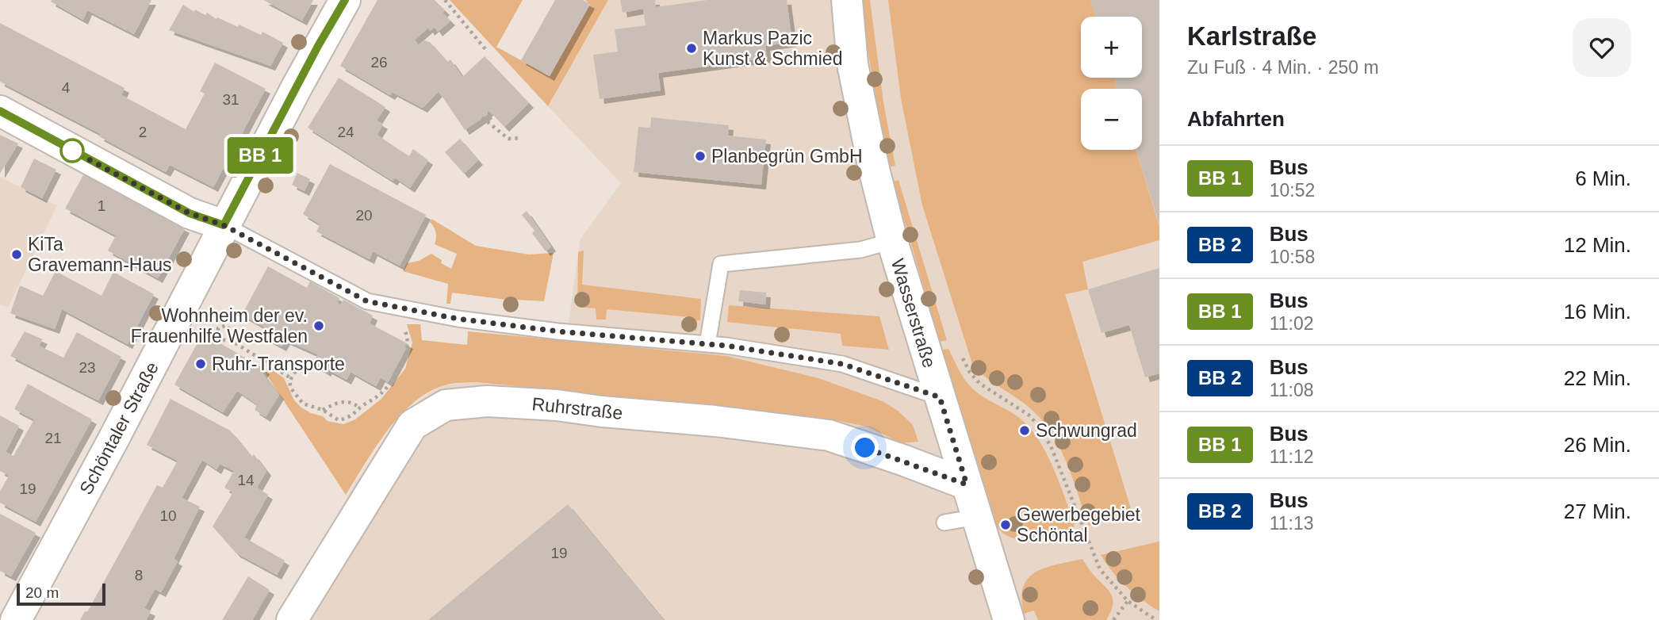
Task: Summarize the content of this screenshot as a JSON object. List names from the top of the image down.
{
  "streets": {
    "street": ["Wasserstraße", "Ruhrstraße", "Schöntaler Straße"]
  },
  "crossings": [
    ["Wasserstraße", "Ruhrstraße"]
  ],
  "places": [
    "Markus Pazic Kunst & Schmied",
    "Planbegrün GmbH",
    "KiTa Gravemann-Haus",
    "Wohnheim der ev. Frauenhilfe Westfalen",
    "Ruhr-Transporte",
    "Schwungrad",
    "Gewerbegebiet Schöntal"
  ],
  "house_numbers": [
    "26",
    "4",
    "31",
    "2",
    "24",
    "1",
    "20",
    "23",
    "21",
    "14",
    "19",
    "10",
    "19",
    "8"
  ],
  "scale_bar": "20 m",
  "page": {
    "on_map": "BB 1",
    "heading": [
      ["Karlstraße", "Zu Fuß · 4 Min. · 250 m"],
      "Abfahrten"
    ],
    "map_buttons": ["+", "−"],
    "list": [
      {
        "mark": "BB 1",
        "name": "Bus",
        "note": "10:52",
        "value": "6 Min."
      },
      {
        "mark": "BB 2",
        "name": "Bus",
        "note": "10:58",
        "value": "12 Min."
      },
      {
        "mark": "BB 1",
        "name": "Bus",
        "note": "11:02",
        "value": "16 Min."
      },
      {
        "mark": "BB 2",
        "name": "Bus",
        "note": "11:08",
        "value": "22 Min."
      },
      {
        "mark": "BB 1",
        "name": "Bus",
        "note": "11:12",
        "value": "26 Min."
      },
      {
        "mark": "BB 2",
        "name": "Bus",
        "note": "11:13",
        "value": "27 Min."
      }
    ],
    "scale": "20 m"
  }
}
